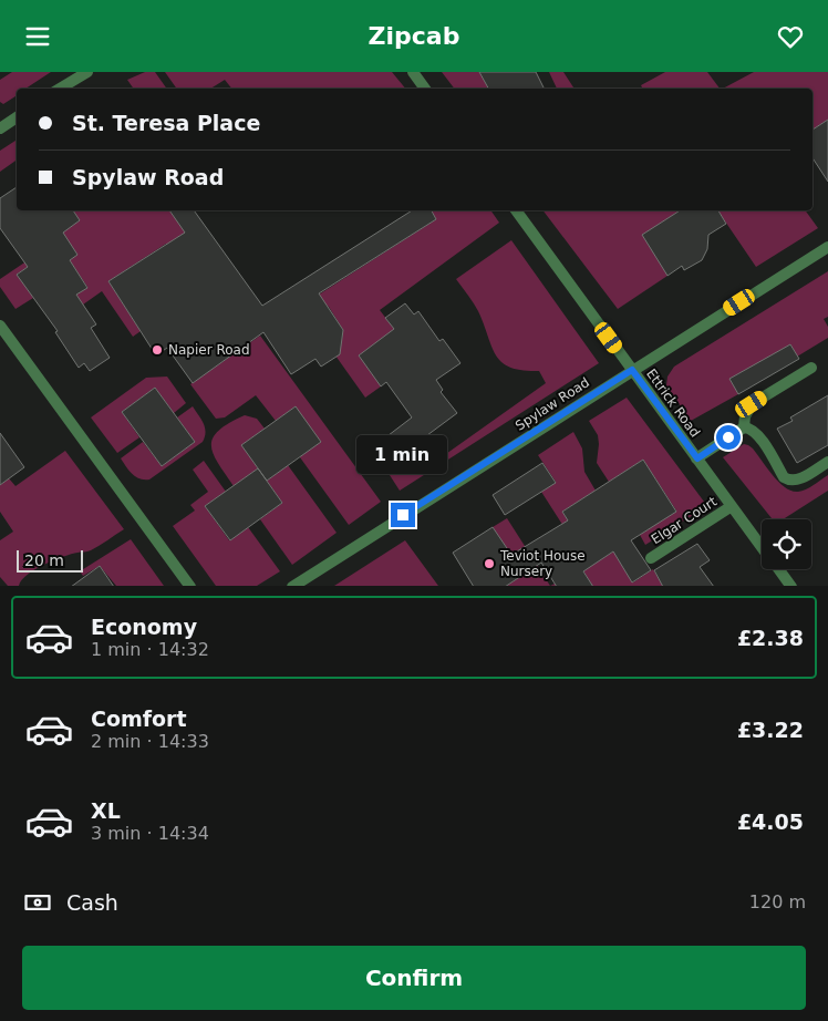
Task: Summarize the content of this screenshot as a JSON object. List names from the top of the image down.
{
  "streets": {
    "street": ["Ettrick Road", "Spylaw Road", "Elgar Court"]
  },
  "crossings": [
    ["Ettrick Road", "Spylaw Road"],
    ["Ettrick Road", "Elgar Court"]
  ],
  "places": ["Napier Road", "Teviot House Nursery"],
  "scale_bar": "20 m",
  "page": {
    "header": "Zipcab",
    "banner": ["St. Teresa Place", "Spylaw Road"],
    "bubble": "1 min",
    "scale": "20 m",
    "list": [
      {
        "name": "Economy",
        "note": "1 min · 14:32",
        "value": "£2.38"
      },
      {
        "name": "Comfort",
        "note": "2 min · 14:33",
        "value": "£3.22"
      },
      {
        "name": "XL",
        "note": "3 min · 14:34",
        "value": "£4.05"
      }
    ],
    "pay": ["Cash", "120 m"],
    "buttons": "Confirm"
  }
}
